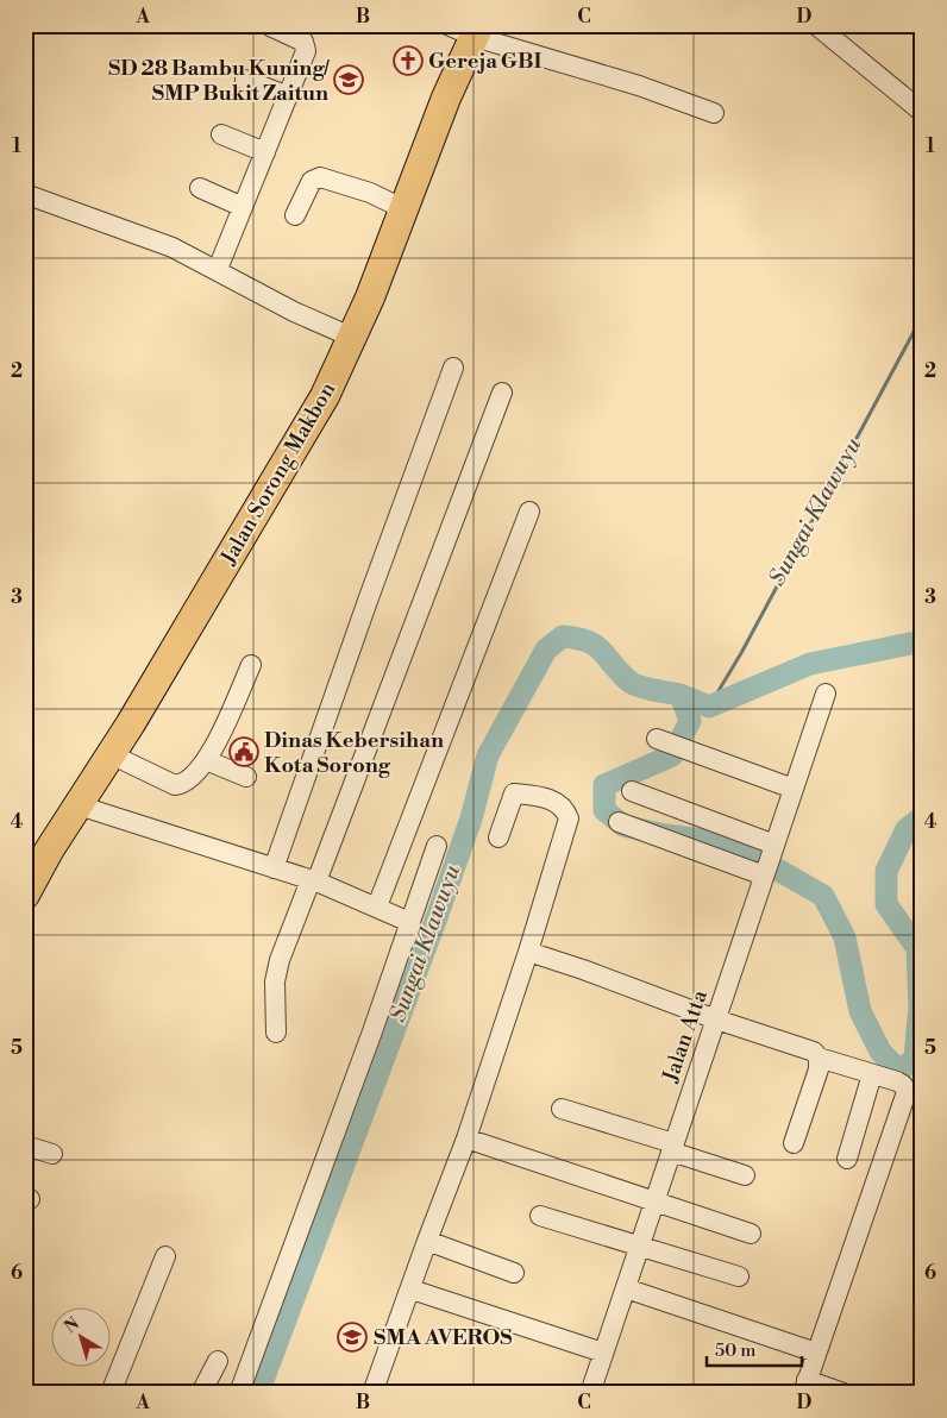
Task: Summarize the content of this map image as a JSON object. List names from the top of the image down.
{
  "streets": {
    "highway": ["Jalan Sorong Makbon"],
    "street": ["Jalan Atta"]
  },
  "water": ["Sungai Klawuyu"],
  "places": {
    "church": ["Gereja GBI"],
    "school or university": ["SD 28 Bambu Kuning/ SMP Bukit Zaitun", "SMA AVEROS"],
    "public building": ["Dinas Kebersihan Kota Sorong"]
  },
  "scale_bar": "50 m",
  "north": "top left",
  "grid": {
    "columns": [
      "A",
      "B",
      "C",
      "D"
    ],
    "rows": [
      "1",
      "2",
      "3",
      "4",
      "5",
      "6"
    ]
  }
}
